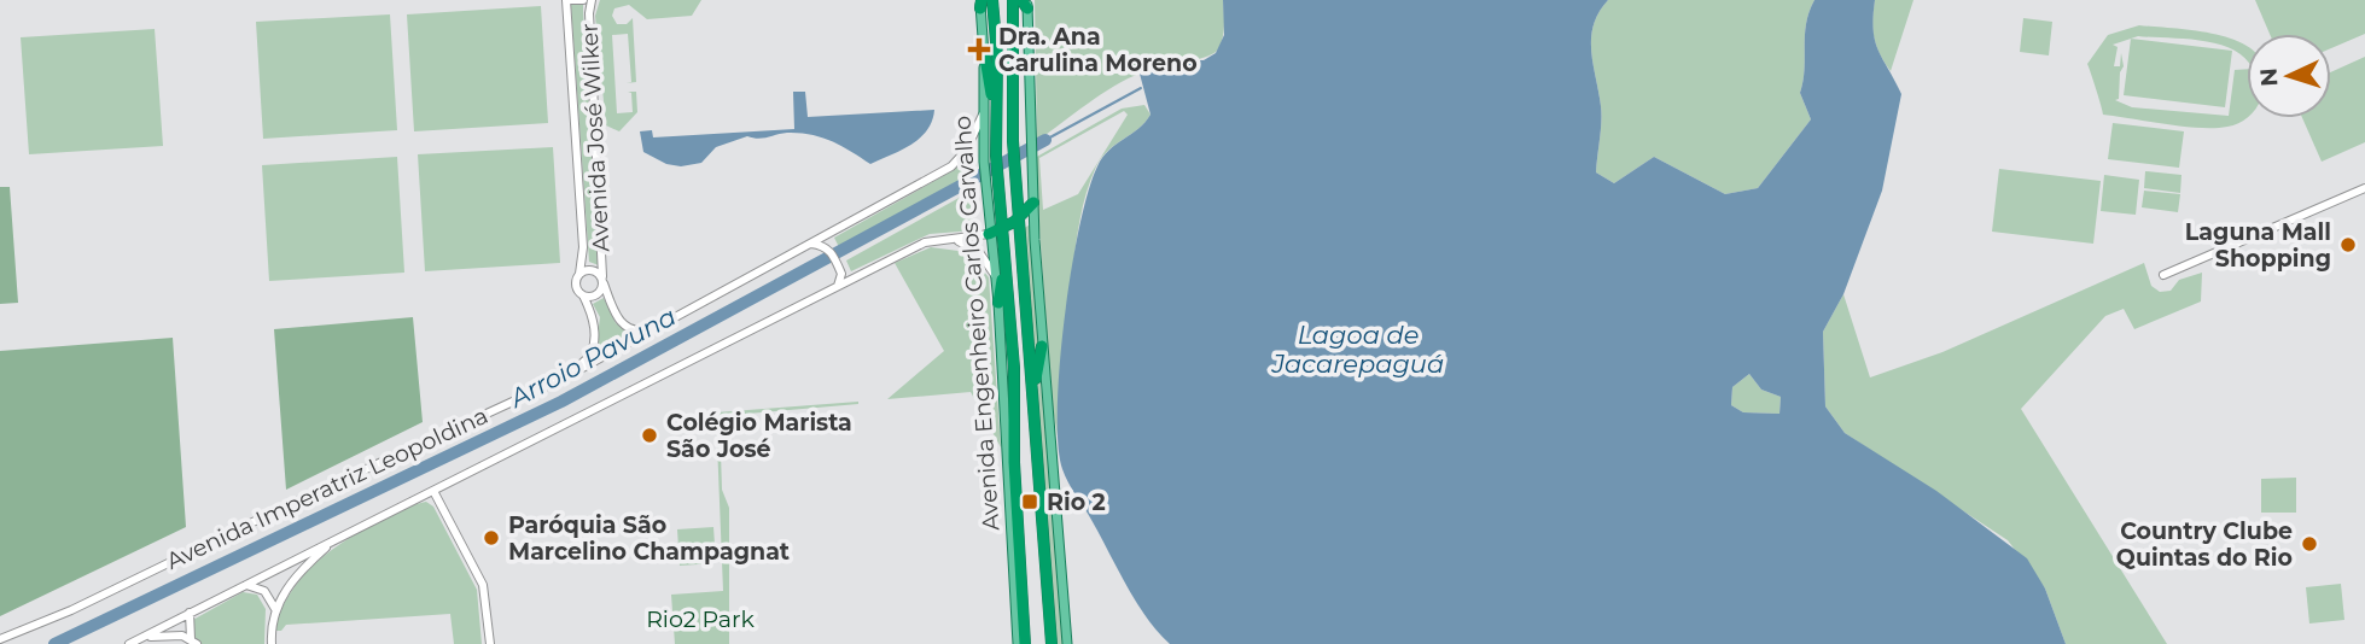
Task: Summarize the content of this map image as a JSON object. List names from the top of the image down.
{
  "streets": {
    "highway": ["Avenida Engenheiro Carlos Carvalho"],
    "street": ["Avenida José Wilker", "Avenida Imperatriz Leopoldina"]
  },
  "crossings": [
    ["Avenida José Wilker", "Avenida Imperatriz Leopoldina"],
    ["Avenida Engenheiro Carlos Carvalho", "Avenida Imperatriz Leopoldina"]
  ],
  "water": ["Lagoa de Jacarepaguá", "Arroio Pavuna"],
  "parks": ["Rio2 Park"],
  "places": {
    "health": ["Dra. Ana Carulina Moreno"],
    "other": [
      "Laguna Mall Shopping",
      "Colégio Marista São José",
      "Paróquia São Marcelino Champagnat",
      "Country Clube Quintas do Rio"
    ],
    "transit": ["Rio 2"]
  },
  "north": "left"
}
